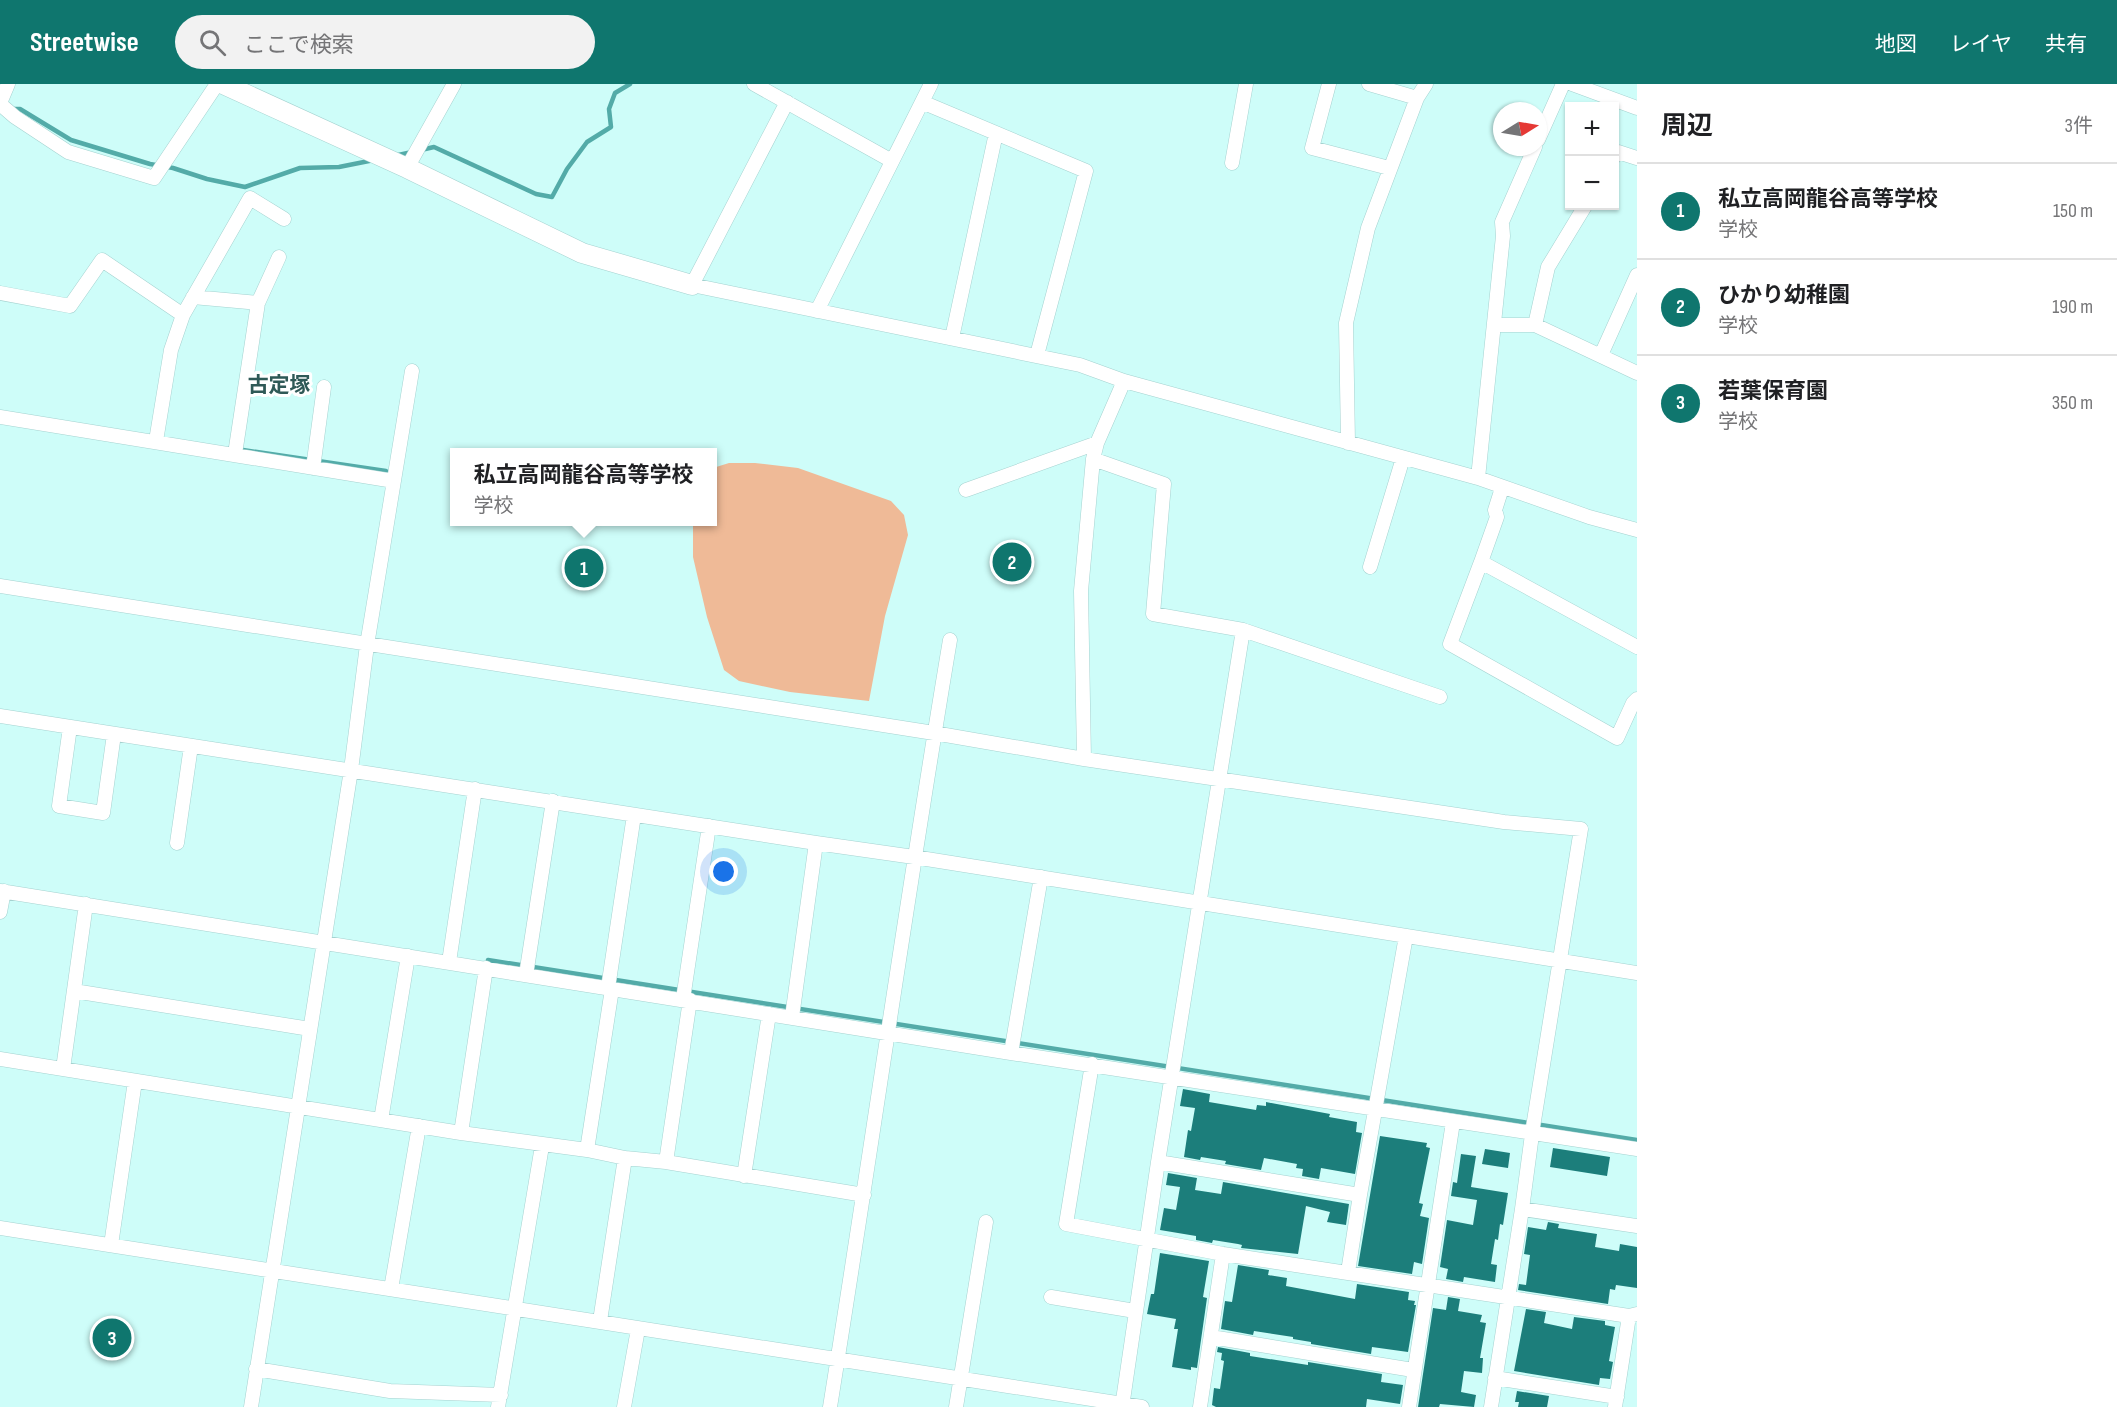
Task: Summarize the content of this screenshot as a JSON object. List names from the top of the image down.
{
  "districts": ["古定塚"],
  "north": "right",
  "page": {
    "header": "Streetwise",
    "search": "ここで検索",
    "nav": ["地図", "レイヤ", "共有"],
    "heading": ["周辺", "3件"],
    "map_buttons": ["+", "−"],
    "list": [
      {
        "mark": "1",
        "name": "私立高岡龍谷高等学校",
        "note": "学校",
        "value": "150 m"
      },
      {
        "mark": "2",
        "name": "ひかり幼稚園",
        "note": "学校",
        "value": "190 m"
      },
      {
        "mark": "3",
        "name": "若葉保育園",
        "note": "学校",
        "value": "350 m"
      }
    ],
    "popup": ["私立高岡龍谷高等学校", "学校"],
    "pins": ["2", "1", "3"]
  }
}
